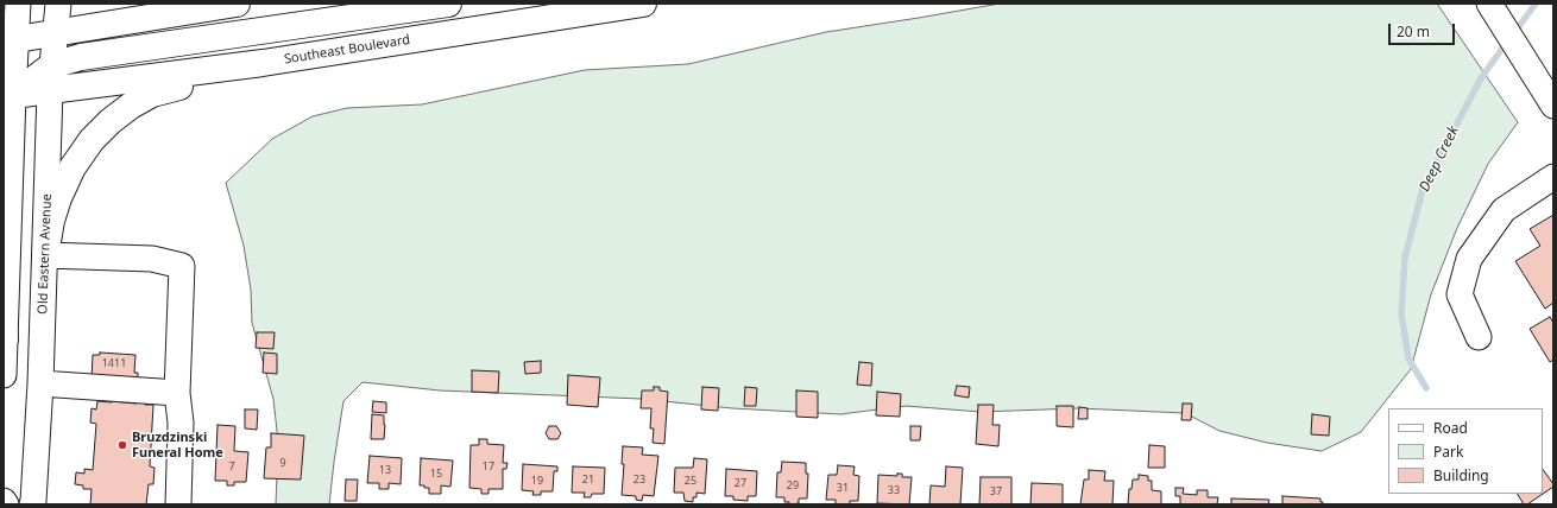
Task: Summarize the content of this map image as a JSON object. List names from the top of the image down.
{
  "streets": {
    "main road": ["Southeast Boulevard"],
    "street": ["Old Eastern Avenue"]
  },
  "crossings": [
    ["Southeast Boulevard", "Old Eastern Avenue"]
  ],
  "water": ["Deep Creek"],
  "places": ["Bruzdzinski Funeral Home"],
  "house_numbers": [
    "1411",
    "9",
    "7",
    "17",
    "13",
    "15",
    "21",
    "23",
    "19",
    "25",
    "27",
    "29",
    "31",
    "33",
    "37"
  ],
  "legend": ["Road", "Park", "Building"],
  "scale_bar": "20 m"
}
